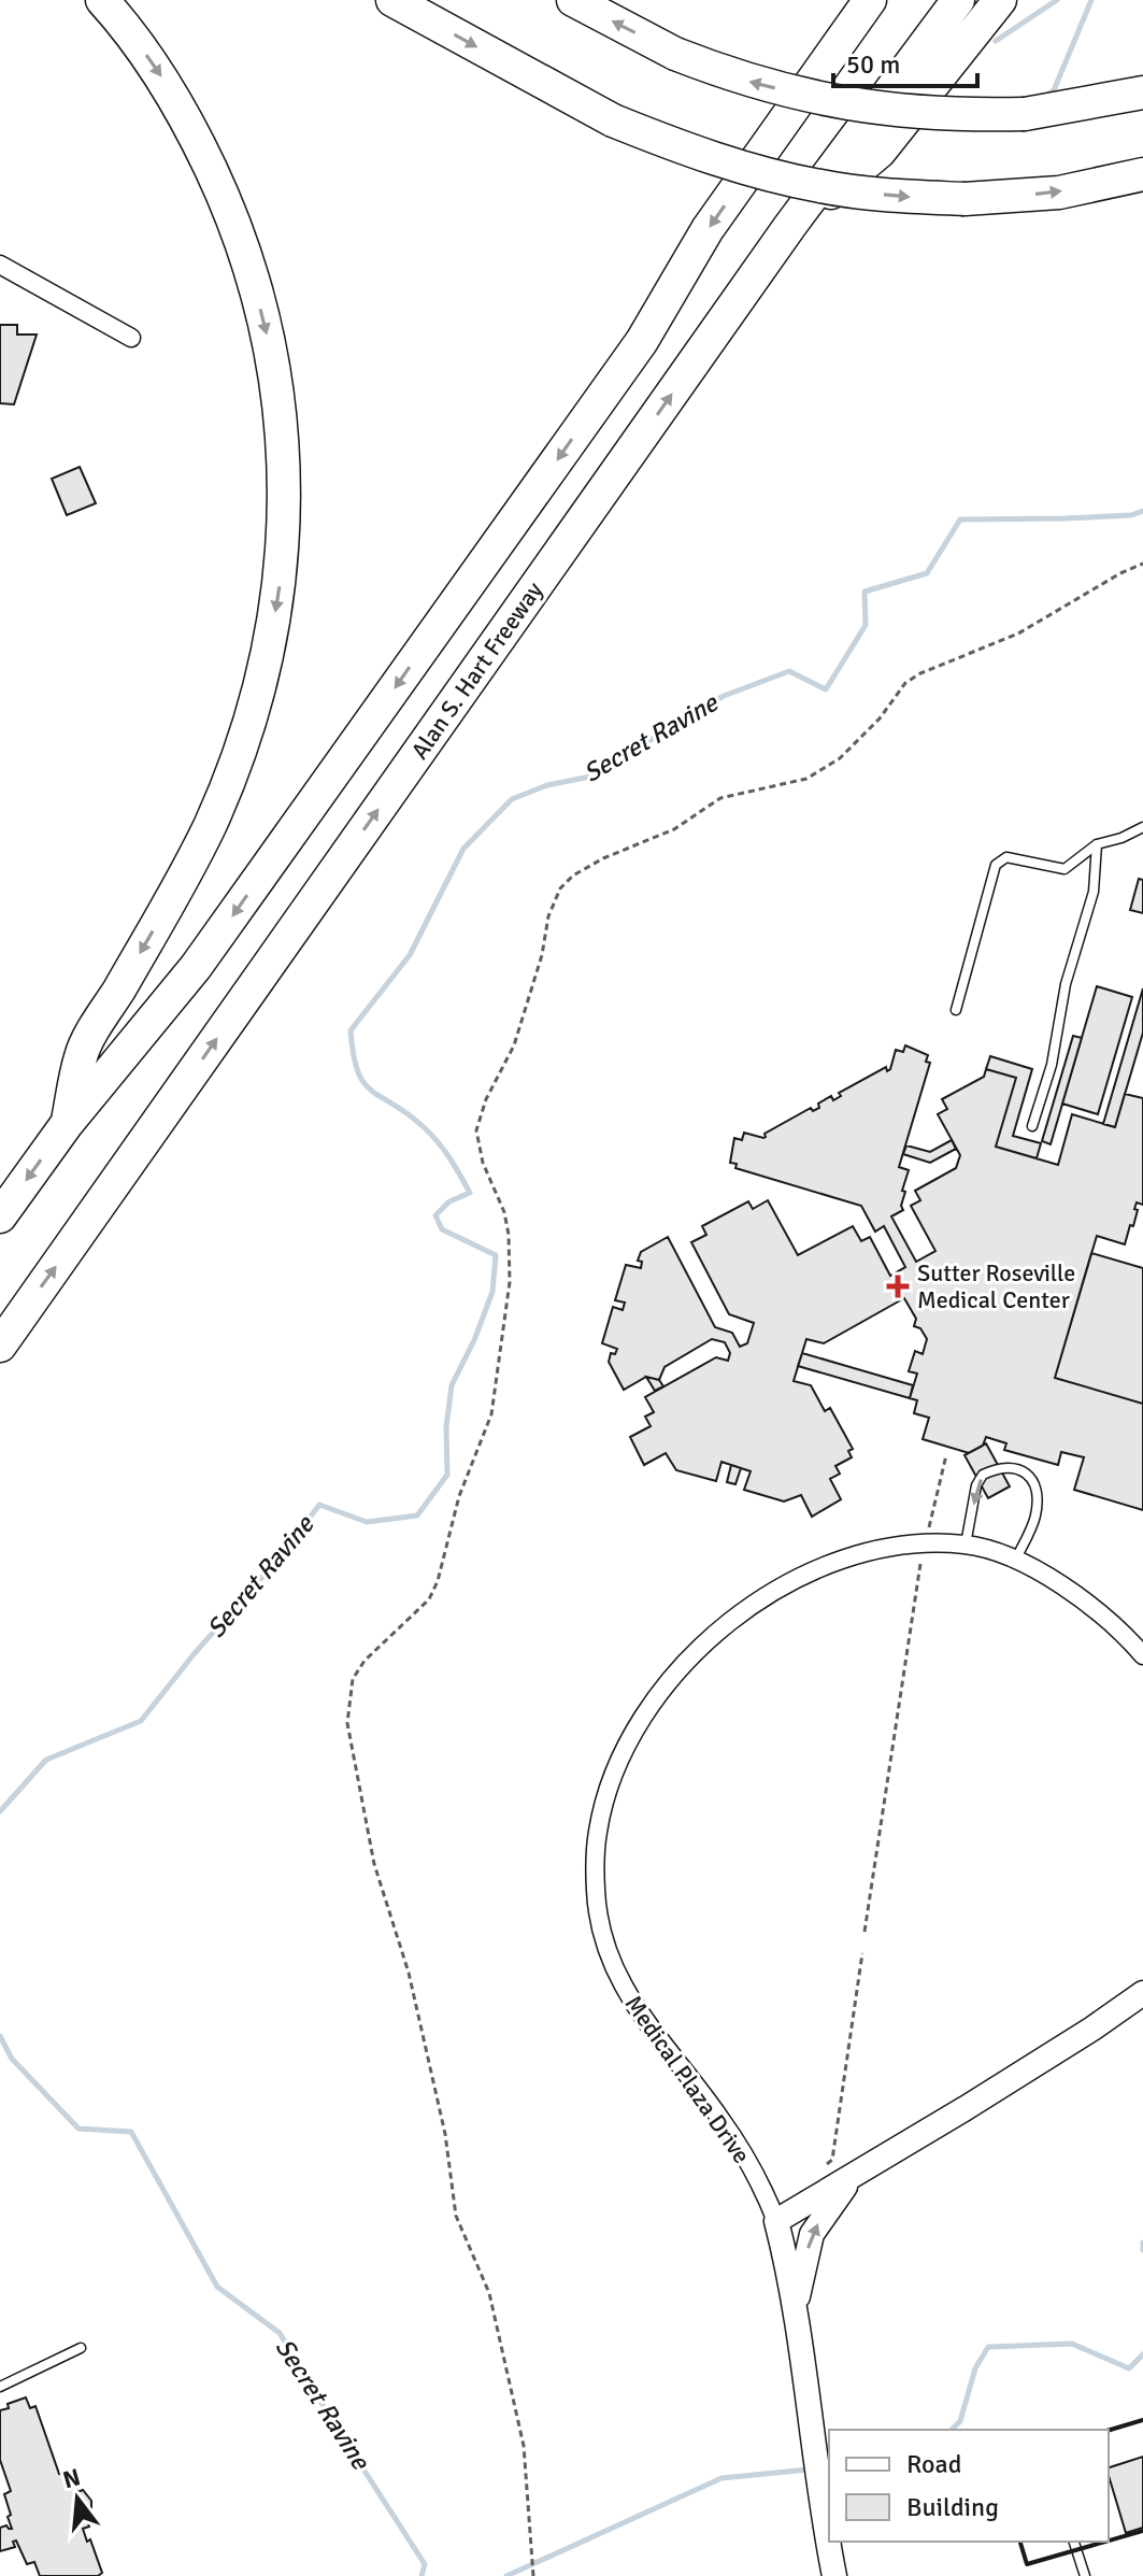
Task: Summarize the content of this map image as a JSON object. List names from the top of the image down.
{
  "streets": {
    "highway": ["Alan S. Hart Freeway"],
    "street": ["Medical Plaza Drive"]
  },
  "water": ["Secret Ravine"],
  "places": {
    "health": ["Sutter Roseville Medical Center"]
  },
  "legend": ["Road", "Building"],
  "scale_bar": "50 m",
  "north": "top"
}
